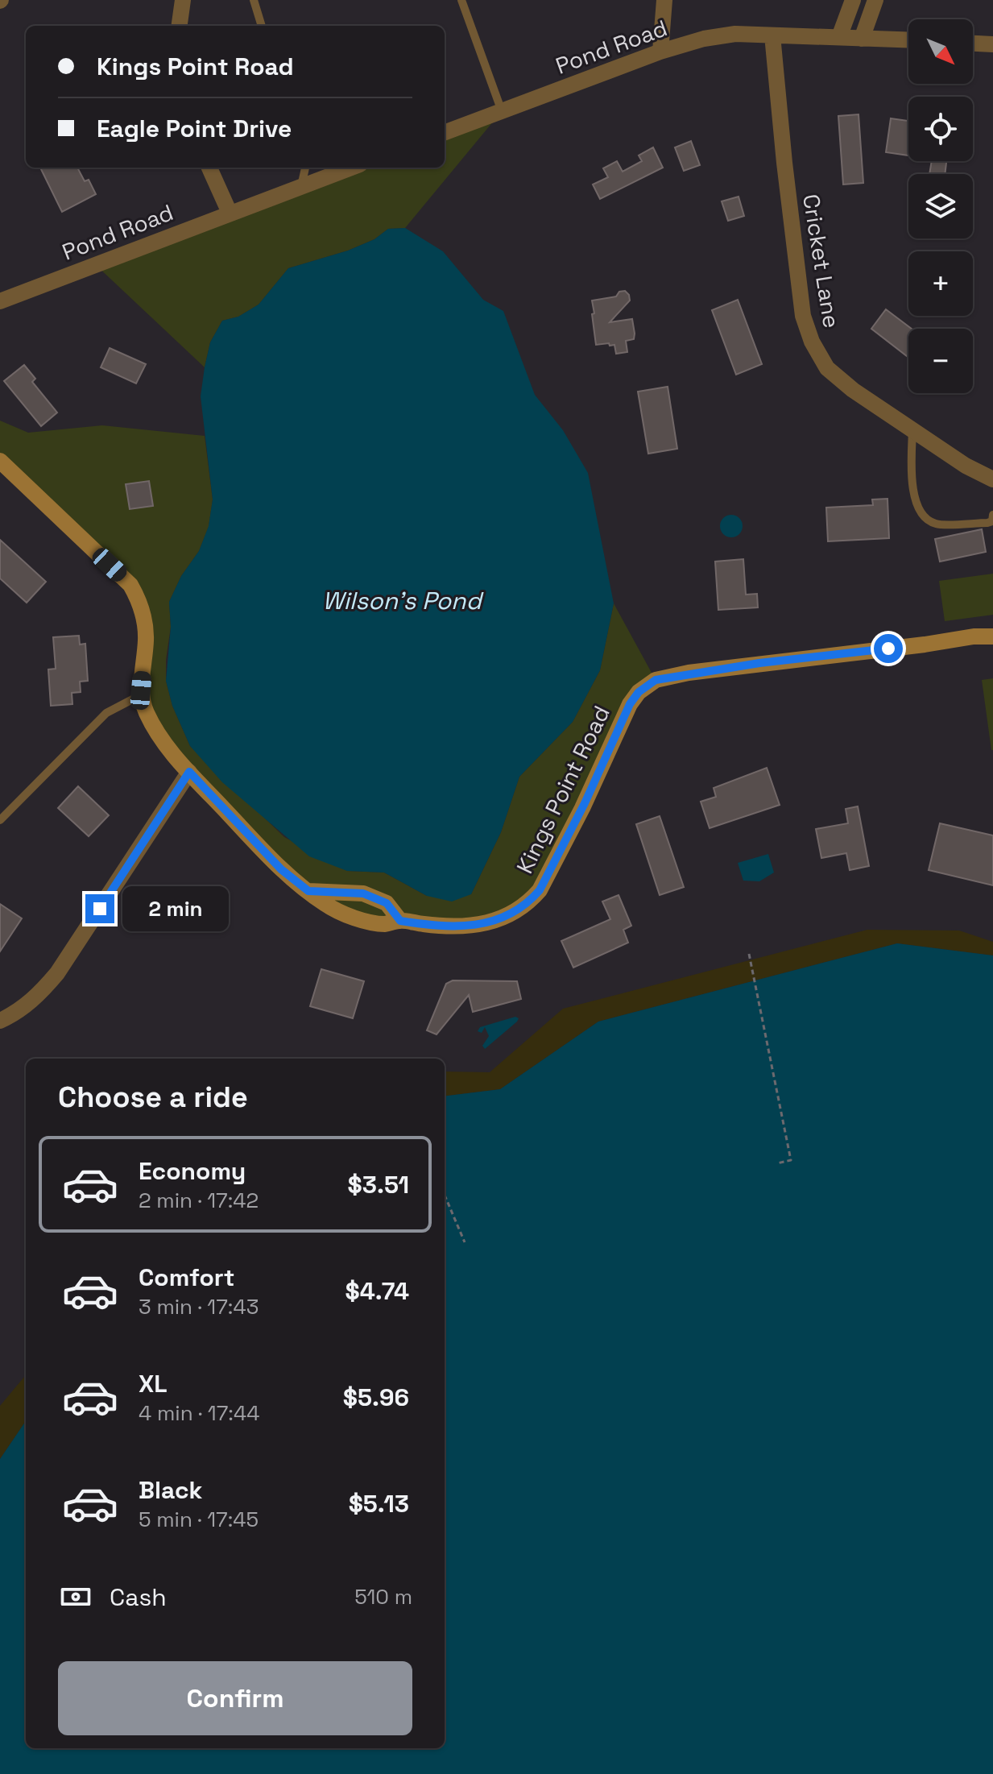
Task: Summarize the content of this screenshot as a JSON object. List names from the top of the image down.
{
  "streets": {
    "main road": ["Kings Point Road"],
    "street": ["Pond Road", "Cricket Lane"]
  },
  "crossings": [
    ["Pond Road", "Cricket Lane"]
  ],
  "water": ["Wilson's Pond"],
  "north": "bottom right",
  "page": {
    "map_buttons": ["+", "−"],
    "banner": ["Kings Point Road", "Eagle Point Drive"],
    "bubble": "2 min",
    "heading": "Choose a ride",
    "list": [
      {
        "name": "Economy",
        "note": "2 min · 17:42",
        "value": "$3.51"
      },
      {
        "name": "Comfort",
        "note": "3 min · 17:43",
        "value": "$4.74"
      },
      {
        "name": "XL",
        "note": "4 min · 17:44",
        "value": "$5.96"
      },
      {
        "name": "Black",
        "note": "5 min · 17:45",
        "value": "$5.13"
      }
    ],
    "pay": ["Cash", "510 m"],
    "buttons": "Confirm"
  }
}
